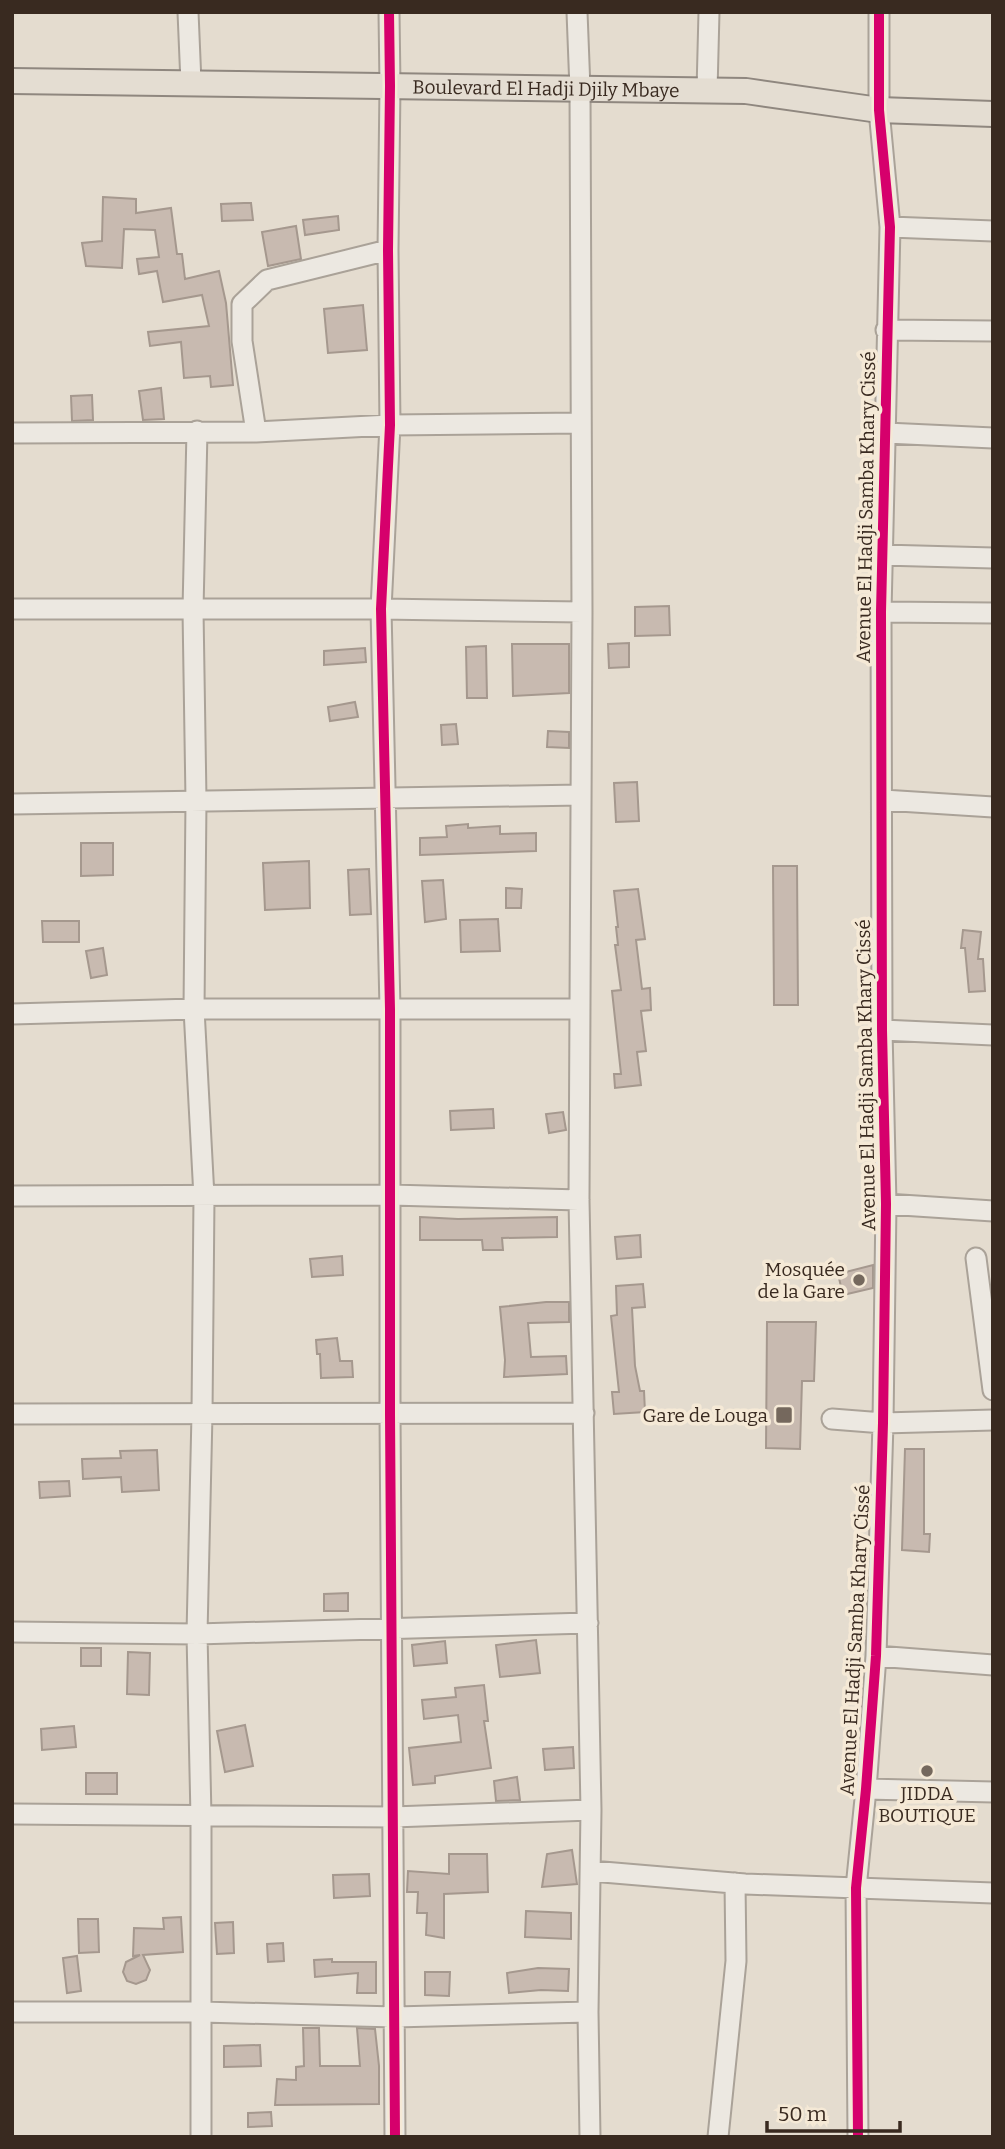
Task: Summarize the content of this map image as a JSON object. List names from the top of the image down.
{
  "streets": {
    "main road": ["Boulevard El Hadji Djily Mbaye"],
    "street": ["Avenue El Hadji Samba Khary Cissé"]
  },
  "crossings": [
    ["Boulevard El Hadji Djily Mbaye", "Avenue El Hadji Samba Khary Cissé"]
  ],
  "places": {
    "other": ["Mosquée de la Gare", "JIDDA BOUTIQUE"],
    "transit": ["Gare de Louga"]
  },
  "scale_bar": "50 m"
}
